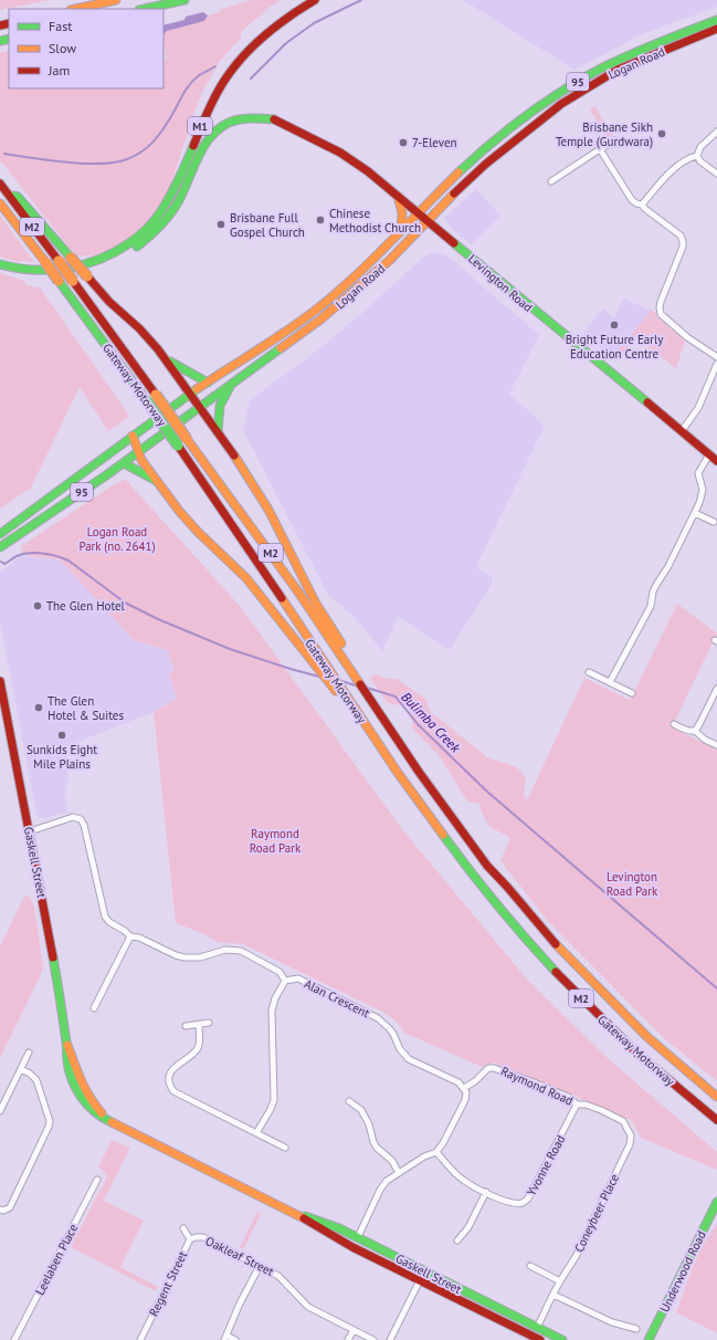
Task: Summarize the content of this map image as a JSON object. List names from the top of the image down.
{
  "streets": {
    "main road": [
      "Logan Road",
      "95",
      "M1",
      "M2",
      "Levington Road",
      "Gateway Motorway",
      "Gaskell Street",
      "Underwood Road"
    ],
    "street": [
      "Alan Crescent",
      "Raymond Road",
      "Yvonne Road",
      "Coneybeer Place",
      "Oakleaf Street",
      "Leelaben Place",
      "Regent Street"
    ]
  },
  "crossings": [
    ["Logan Road", "Levington Road"],
    ["M1", "Levington Road"],
    ["Gaskell Street", "Coneybeer Place"],
    ["Alan Crescent", "Raymond Road"],
    ["Raymond Road", "Yvonne Road"],
    ["Raymond Road", "Coneybeer Place"],
    ["Oakleaf Street", "Regent Street"]
  ],
  "water": ["Bulimba Creek"],
  "parks": ["Logan Road Park (no. 2641)", "Raymond Road Park", "Levington Road Park"],
  "places": [
    "Brisbane Sikh Temple (Gurdwara)",
    "7-Eleven",
    "Chinese Methodist Church",
    "Brisbane Full Gospel Church",
    "Bright Future Early Education Centre",
    "The Glen Hotel",
    "The Glen Hotel & Suites",
    "Sunkids Eight Mile Plains"
  ],
  "legend": ["Fast", "Slow", "Jam"]
}
